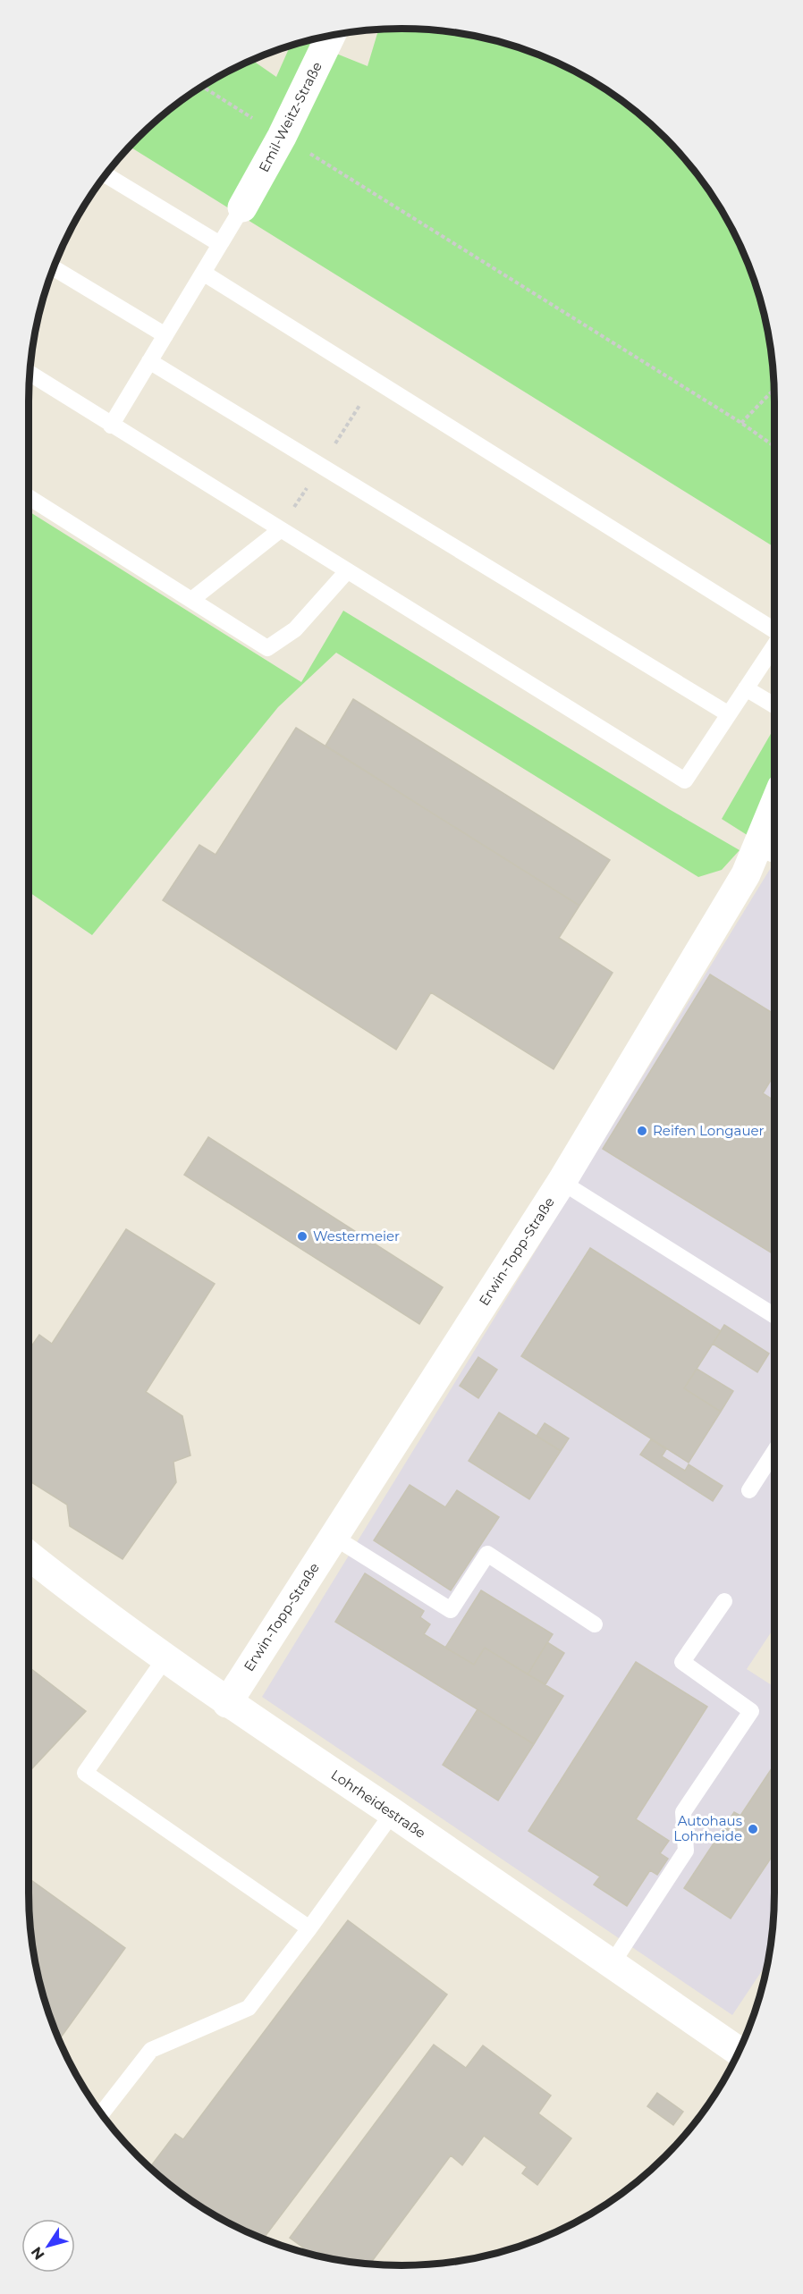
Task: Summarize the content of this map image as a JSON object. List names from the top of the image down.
{
  "streets": {
    "street": ["Emil-Weitz-Straße", "Erwin-Topp-Straße", "Lohrheidestraße"]
  },
  "crossings": [
    ["Erwin-Topp-Straße", "Lohrheidestraße"]
  ],
  "places": ["Reifen Longauer", "Westermeier", "Autohaus Lohrheide"],
  "north": "bottom left"
}
